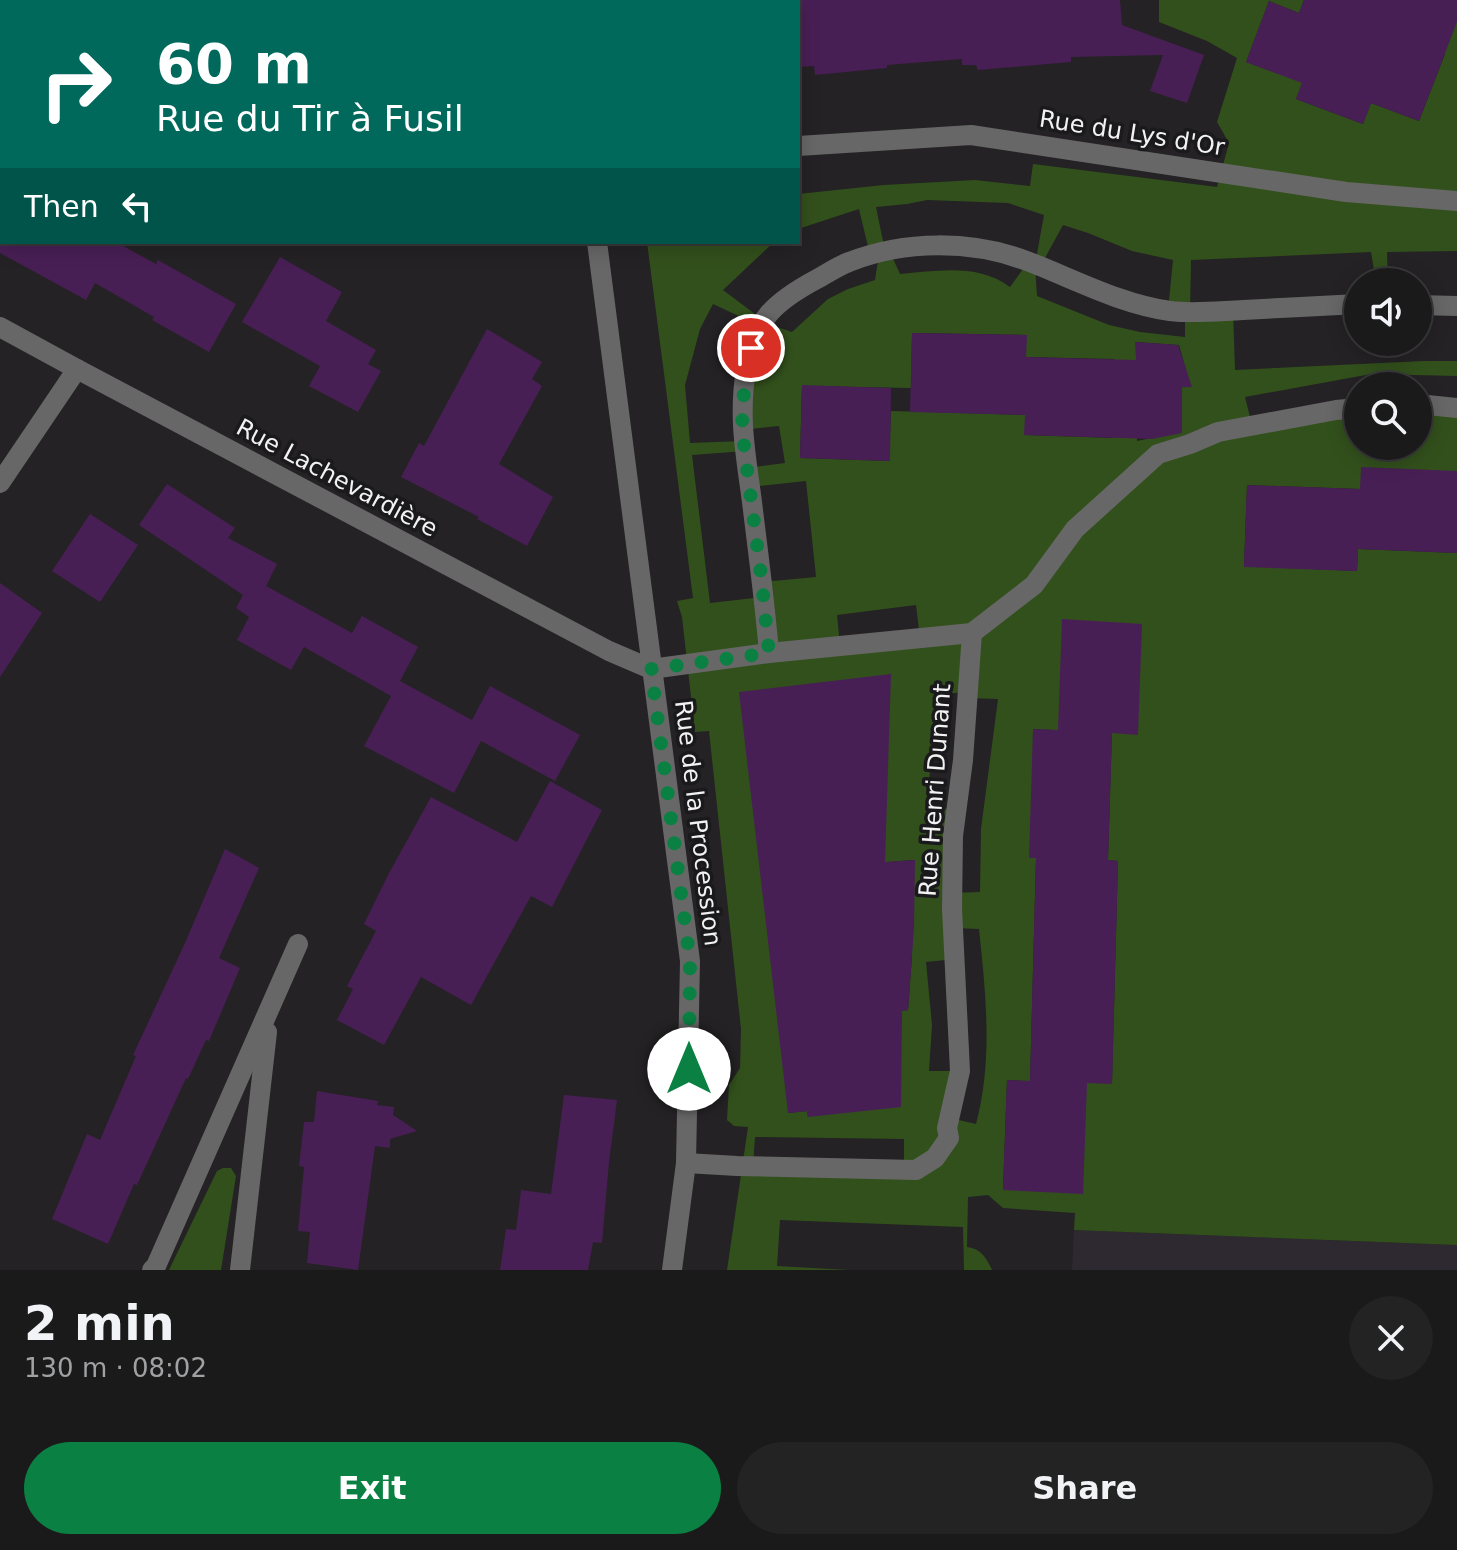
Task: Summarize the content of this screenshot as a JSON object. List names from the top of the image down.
{
  "streets": {
    "street": [
      "Rue du Lys d'Or",
      "Rue Lachevardière",
      "Rue Henri Dunant",
      "Rue de la Procession"
    ]
  },
  "crossings": [
    ["Rue Lachevardière", "Rue de la Procession"],
    ["Rue Henri Dunant", "Rue de la Procession"]
  ],
  "page": {
    "turn": ["60 m", "Rue du Tir à Fusil"],
    "then": "Then",
    "heading": ["2 min", "130 m · 08:02"],
    "buttons": ["Exit", "Share"]
  }
}
